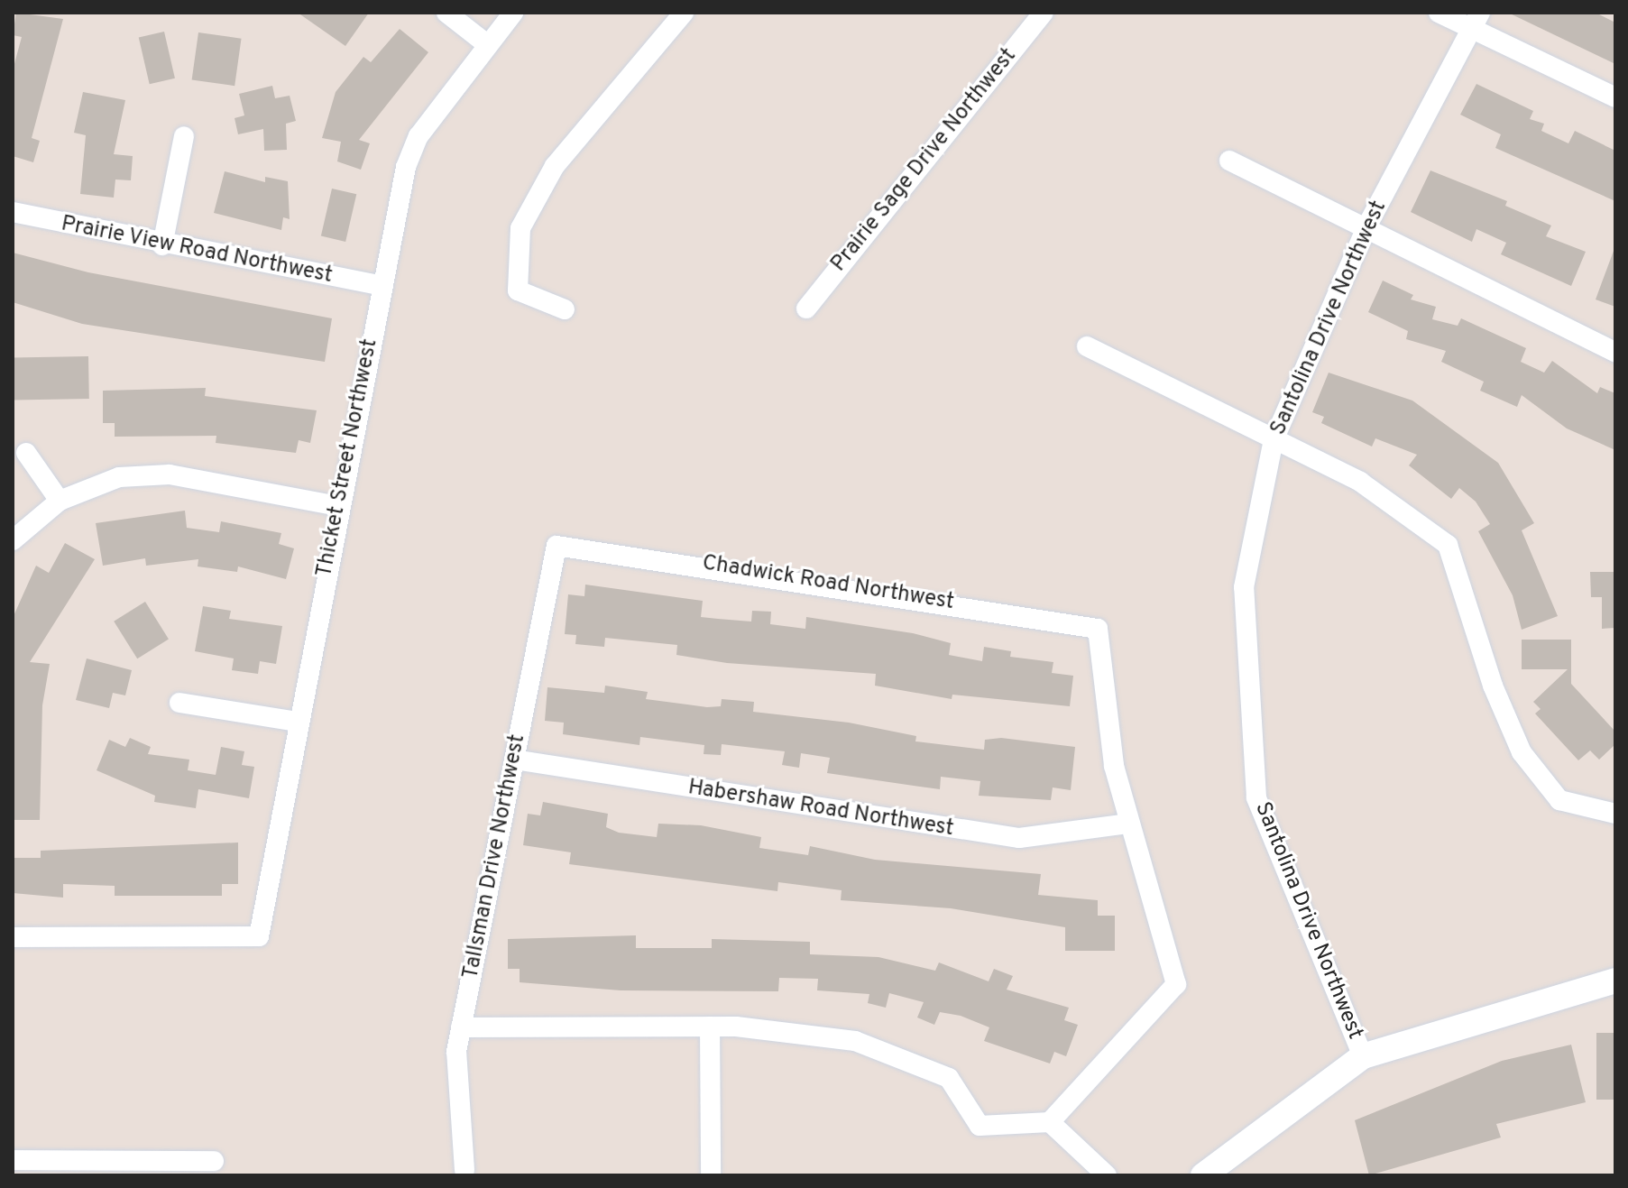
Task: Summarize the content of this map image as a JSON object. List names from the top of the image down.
{
  "streets": {
    "street": [
      "Prairie Sage Drive Northwest",
      "Prairie View Road Northwest",
      "Santolina Drive Northwest",
      "Thicket Street Northwest",
      "Chadwick Road Northwest",
      "Habershaw Road Northwest",
      "Tallsman Drive Northwest"
    ]
  },
  "crossings": [
    ["Prairie View Road Northwest", "Thicket Street Northwest"],
    ["Chadwick Road Northwest", "Habershaw Road Northwest"],
    ["Chadwick Road Northwest", "Tallsman Drive Northwest"],
    ["Habershaw Road Northwest", "Tallsman Drive Northwest"]
  ]
}
